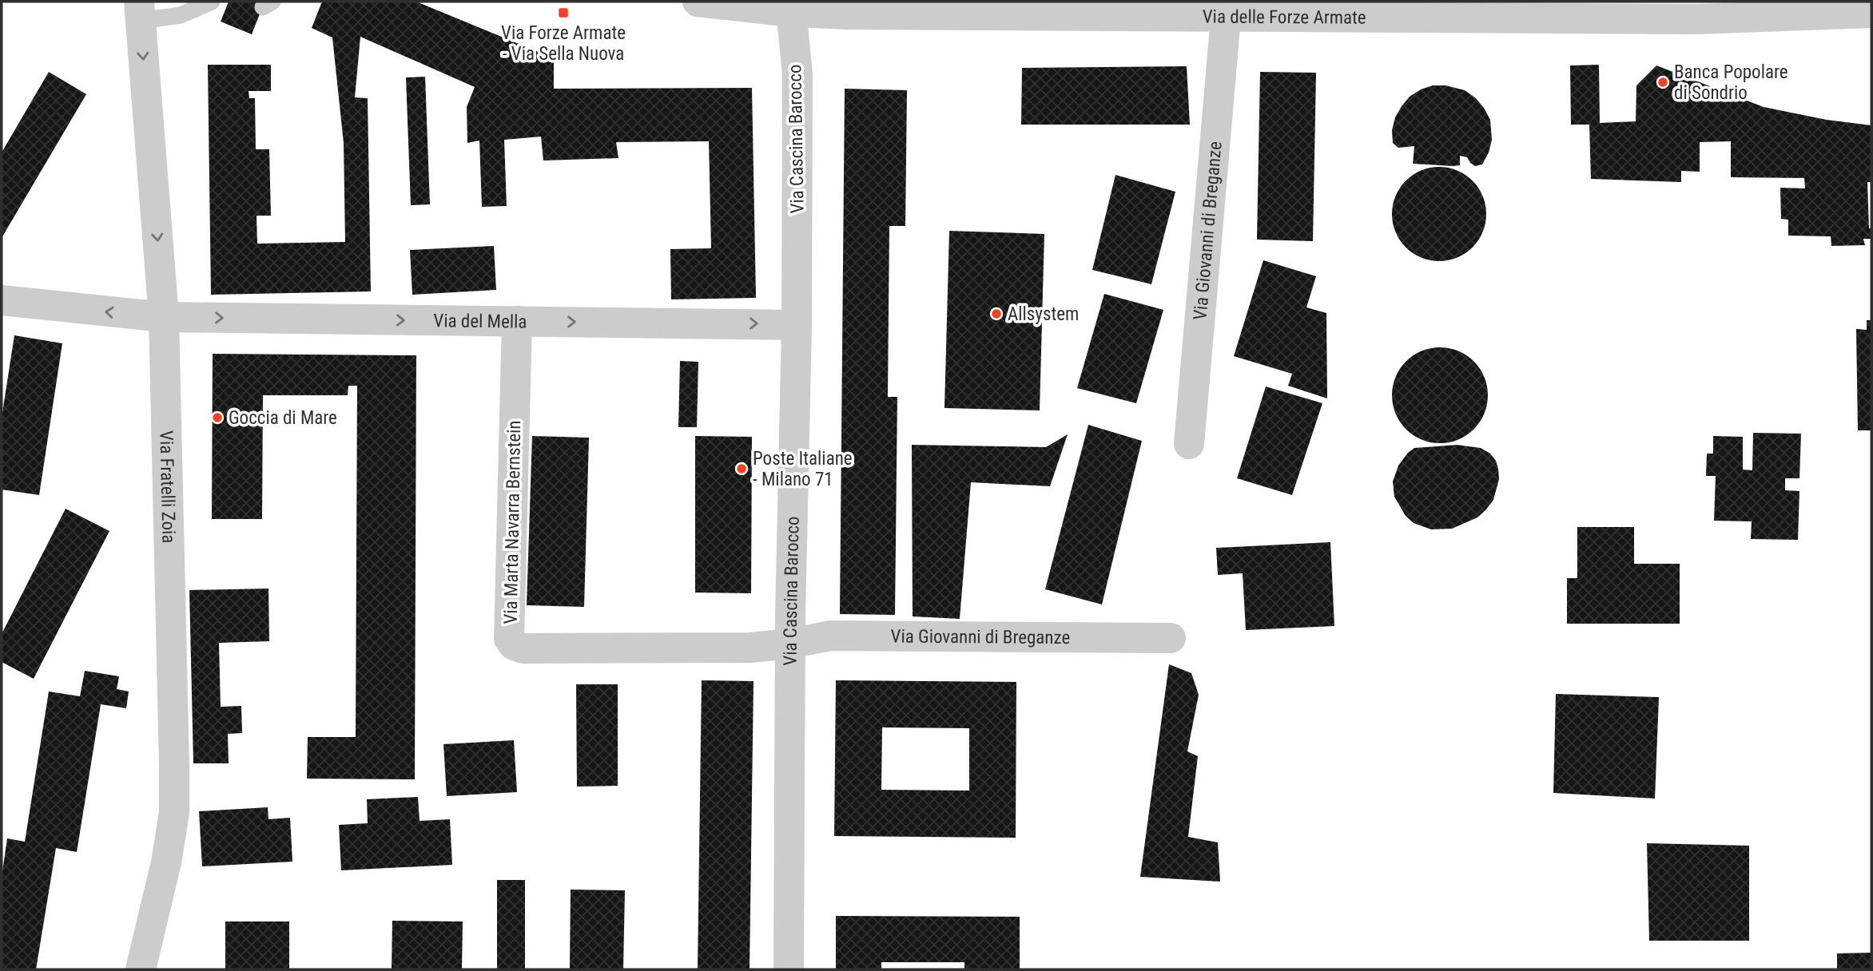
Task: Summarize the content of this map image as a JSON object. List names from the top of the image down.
{
  "streets": {
    "street": [
      "Via delle Forze Armate",
      "Via Cascina Barocco",
      "Via Giovanni di Breganze",
      "Via del Mella",
      "Via Fratelli Zoia",
      "Via Marta Navarra Bernstein"
    ]
  },
  "crossings": [
    ["Via delle Forze Armate", "Via Cascina Barocco"],
    ["Via delle Forze Armate", "Via Giovanni di Breganze"],
    ["Via Cascina Barocco", "Via Giovanni di Breganze"],
    ["Via Cascina Barocco", "Via del Mella"],
    ["Via Cascina Barocco", "Via Marta Navarra Bernstein"],
    ["Via Giovanni di Breganze", "Via Marta Navarra Bernstein"],
    ["Via del Mella", "Via Fratelli Zoia"],
    ["Via del Mella", "Via Marta Navarra Bernstein"]
  ],
  "places": {
    "transit": ["Via Forze Armate - Via Sella Nuova"],
    "other": [
      "Banca Popolare di Sondrio",
      "Allsystem",
      "Goccia di Mare",
      "Poste Italiane - Milano 71"
    ]
  }
}
